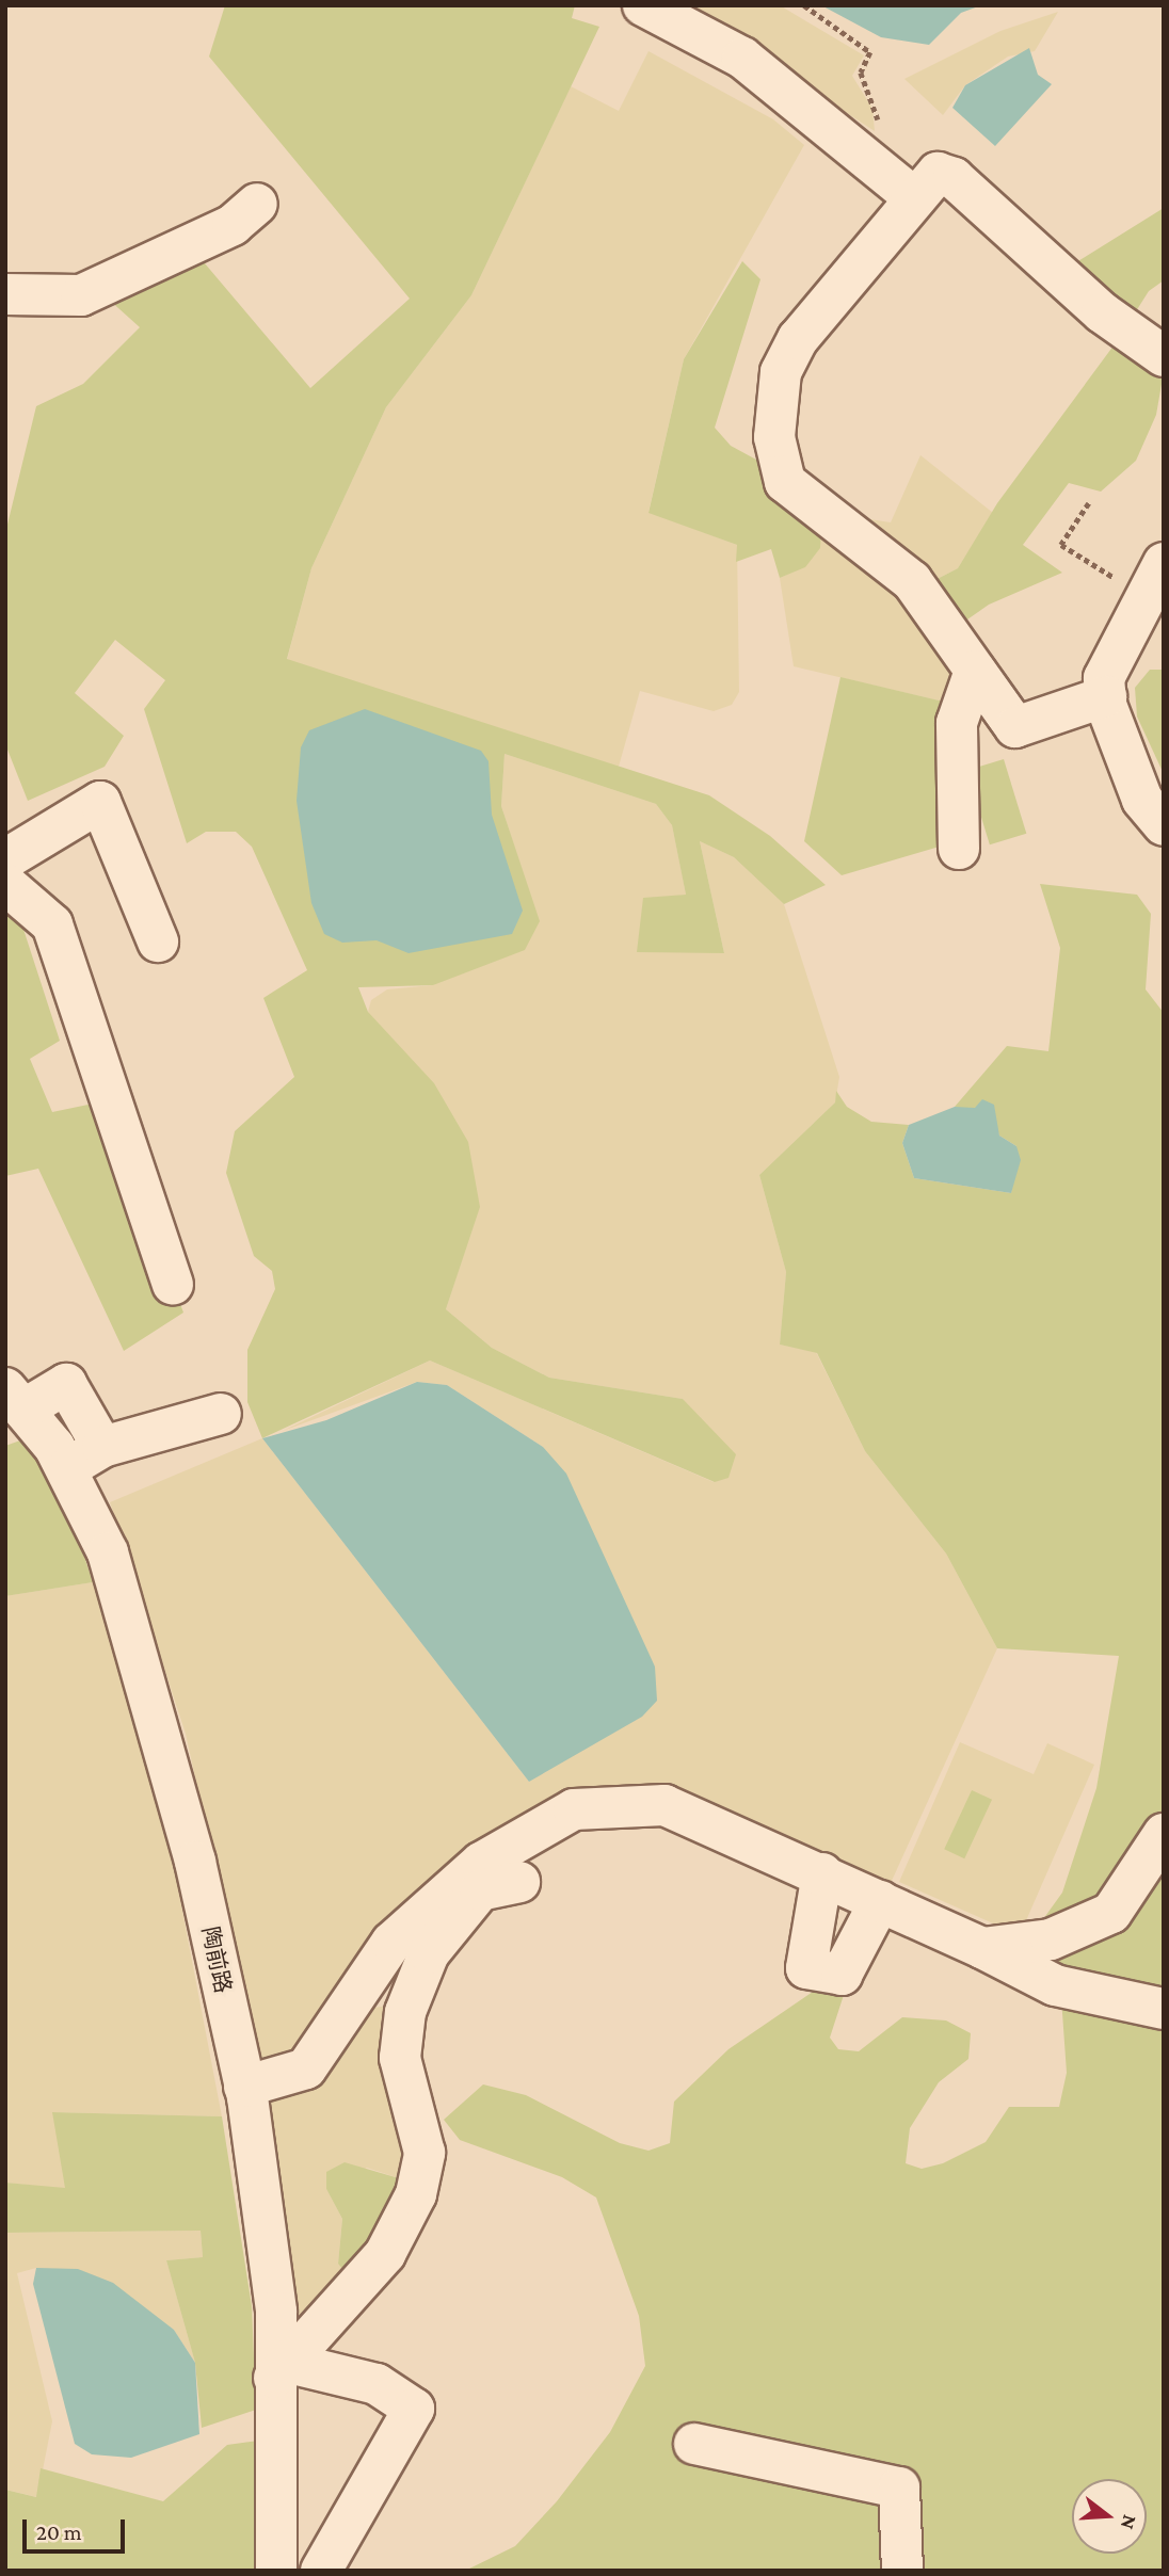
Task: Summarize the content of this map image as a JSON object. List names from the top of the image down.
{
  "streets": {
    "street": ["陶前路"]
  },
  "scale_bar": "20 m",
  "north": "right"
}
